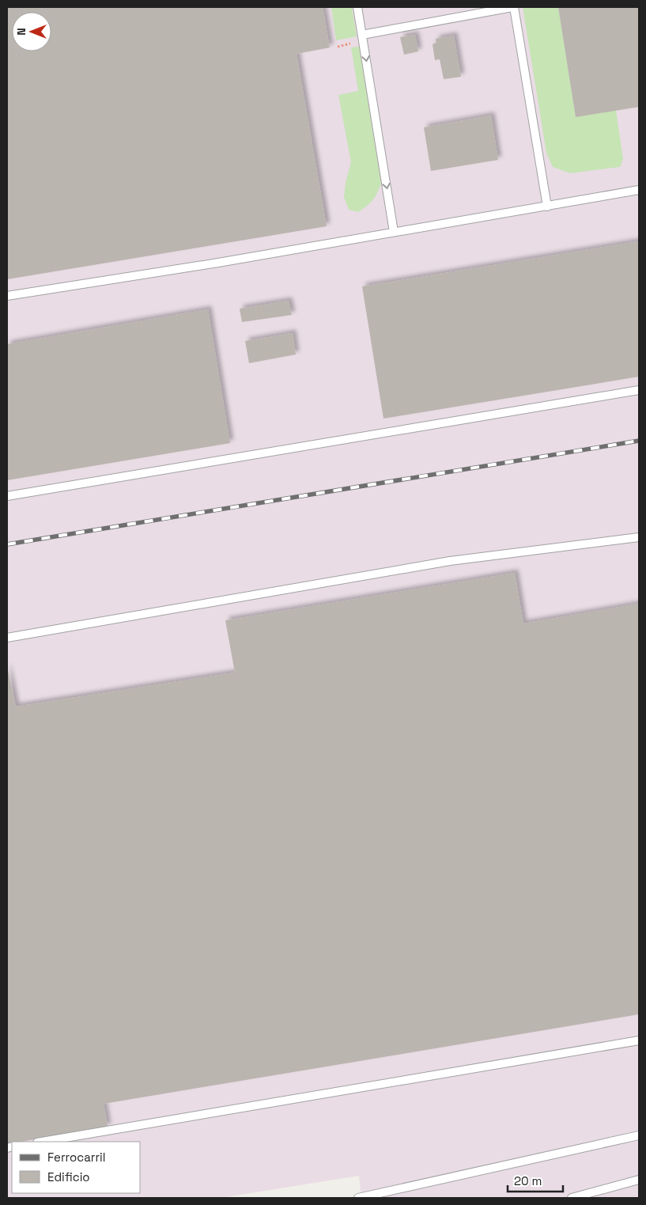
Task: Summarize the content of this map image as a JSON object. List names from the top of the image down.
{
  "legend": ["Ferrocarril", "Edificio"],
  "scale_bar": "20 m",
  "north": "left"
}
